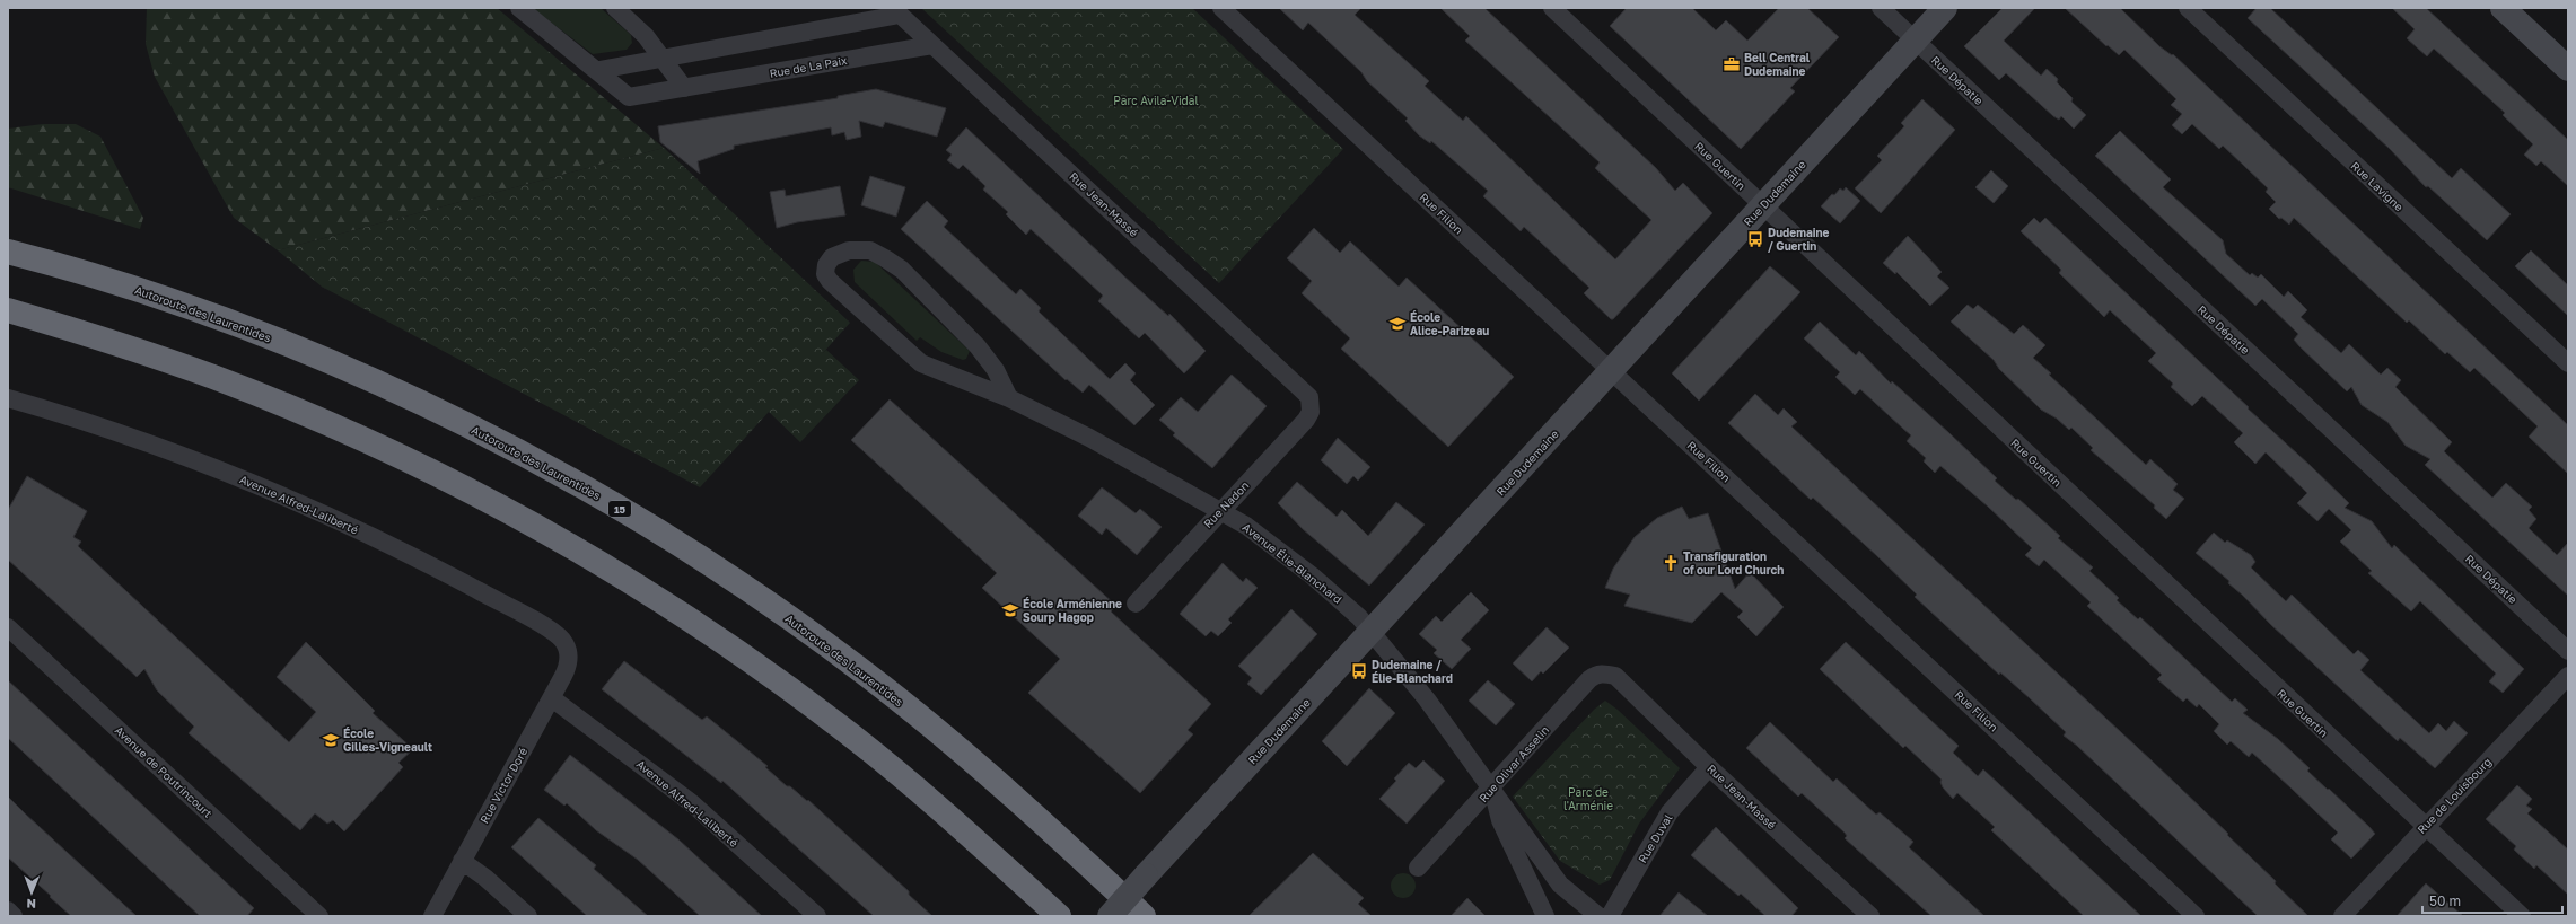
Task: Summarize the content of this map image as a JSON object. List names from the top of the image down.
{
  "streets": {
    "highway": ["Autoroute des Laurentides", "15"],
    "street": [
      "Rue de La Paix",
      "Rue Dépatie",
      "Rue Guertin",
      "Rue Lavigne",
      "Rue Dudemaine",
      "Rue Jean-Massé",
      "Rue Filion",
      "Avenue Alfred-Laliberté",
      "Rue Nadon",
      "Avenue Élie-Blanchard",
      "Rue Olivar Asselin",
      "Avenue de Poutrincourt",
      "Rue Victor Doré",
      "Rue de Louisbourg",
      "Rue Duval"
    ]
  },
  "crossings": [
    ["Rue de La Paix", "Rue Jean-Massé"],
    ["Rue Dépatie", "Rue Dudemaine"],
    ["Rue Guertin", "Rue Dudemaine"],
    ["Rue Guertin", "Rue de Louisbourg"],
    ["Rue Dudemaine", "Rue Filion"],
    ["Rue Dudemaine", "Avenue Élie-Blanchard"],
    ["Rue Jean-Massé", "Rue Nadon"],
    ["Rue Jean-Massé", "Rue Olivar Asselin"],
    ["Rue Jean-Massé", "Rue Duval"],
    ["Avenue Alfred-Laliberté", "Rue Victor Doré"],
    ["Rue Nadon", "Avenue Élie-Blanchard"],
    ["Avenue Élie-Blanchard", "Rue Olivar Asselin"]
  ],
  "parks": ["Parc Avila-Vidal", "Parc de l'Arménie"],
  "places": {
    "office": ["Bell Central Dudemaine"],
    "bus stop": ["Dudemaine / Guertin", "Dudemaine / Élie-Blanchard"],
    "school or university": ["École Alice-Parizeau", "École Arménienne Sourp Hagop", "École Gilles-Vigneault"],
    "church": ["Transfiguration of our Lord Church"]
  },
  "scale_bar": "50 m",
  "north": "bottom"
}
